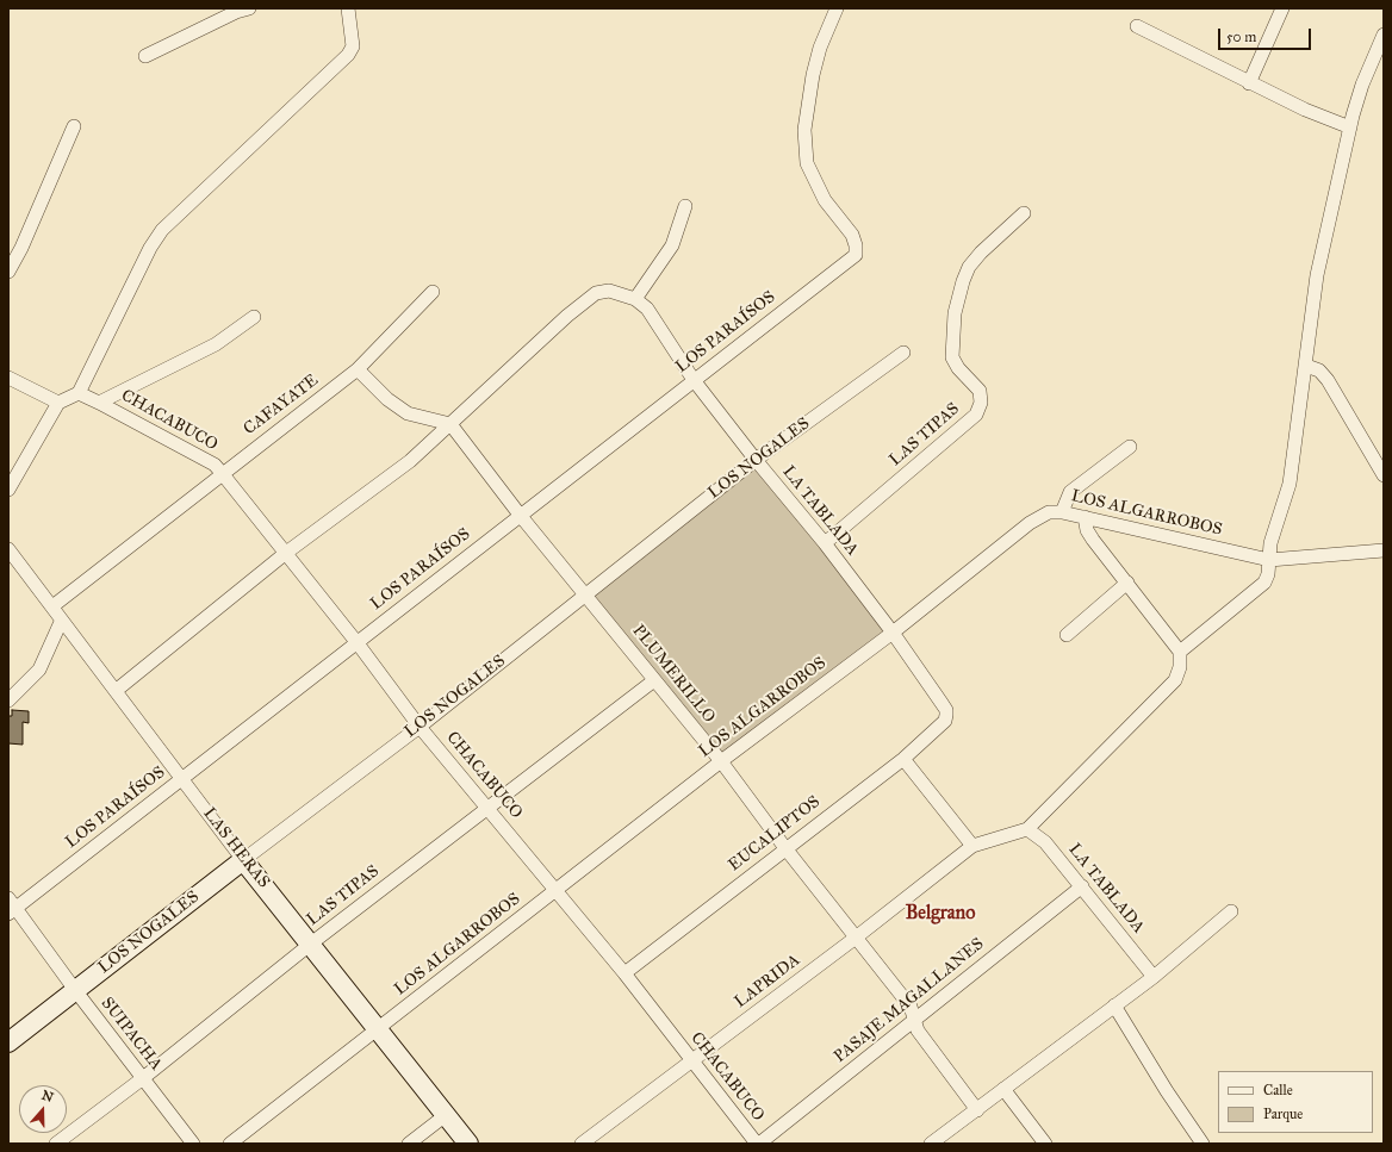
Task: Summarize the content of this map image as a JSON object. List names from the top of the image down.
{
  "streets": {
    "street": [
      "LOS PARAÍSOS",
      "CAFAYATE",
      "CHACABUCO",
      "LAS TIPAS",
      "LOS NOGALES",
      "LA TABLADA",
      "LOS ALGARROBOS",
      "PLUMERILLO",
      "EUCALIPTOS",
      "LAS HERAS",
      "LAPRIDA",
      "PASAJE MAGALLANES",
      "SUIPACHA"
    ]
  },
  "crossings": [
    ["LOS PARAÍSOS", "CHACABUCO"],
    ["LOS PARAÍSOS", "LA TABLADA"],
    ["LOS PARAÍSOS", "PLUMERILLO"],
    ["LOS PARAÍSOS", "LAS HERAS"],
    ["LOS PARAÍSOS", "SUIPACHA"],
    ["CAFAYATE", "CHACABUCO"],
    ["CAFAYATE", "LAS HERAS"],
    ["CHACABUCO", "LAS TIPAS"],
    ["CHACABUCO", "LOS NOGALES"],
    ["CHACABUCO", "LA TABLADA"],
    ["CHACABUCO", "LOS ALGARROBOS"],
    ["CHACABUCO", "EUCALIPTOS"],
    ["CHACABUCO", "LAPRIDA"],
    ["CHACABUCO", "PASAJE MAGALLANES"],
    ["LAS TIPAS", "LA TABLADA"],
    ["LAS TIPAS", "PLUMERILLO"],
    ["LAS TIPAS", "LAS HERAS"],
    ["LAS TIPAS", "SUIPACHA"],
    ["LOS NOGALES", "LA TABLADA"],
    ["LOS NOGALES", "PLUMERILLO"],
    ["LOS NOGALES", "LAS HERAS"],
    ["LOS NOGALES", "SUIPACHA"],
    ["LA TABLADA", "LOS ALGARROBOS"],
    ["LA TABLADA", "PLUMERILLO"],
    ["LA TABLADA", "EUCALIPTOS"],
    ["LA TABLADA", "LAS HERAS"],
    ["LA TABLADA", "PASAJE MAGALLANES"],
    ["LOS ALGARROBOS", "PLUMERILLO"],
    ["LOS ALGARROBOS", "LAS HERAS"],
    ["PLUMERILLO", "EUCALIPTOS"],
    ["PLUMERILLO", "LAPRIDA"],
    ["PLUMERILLO", "PASAJE MAGALLANES"]
  ],
  "districts": ["Belgrano"],
  "legend": ["Calle", "Parque"],
  "scale_bar": "50 m",
  "north": "top"
}
